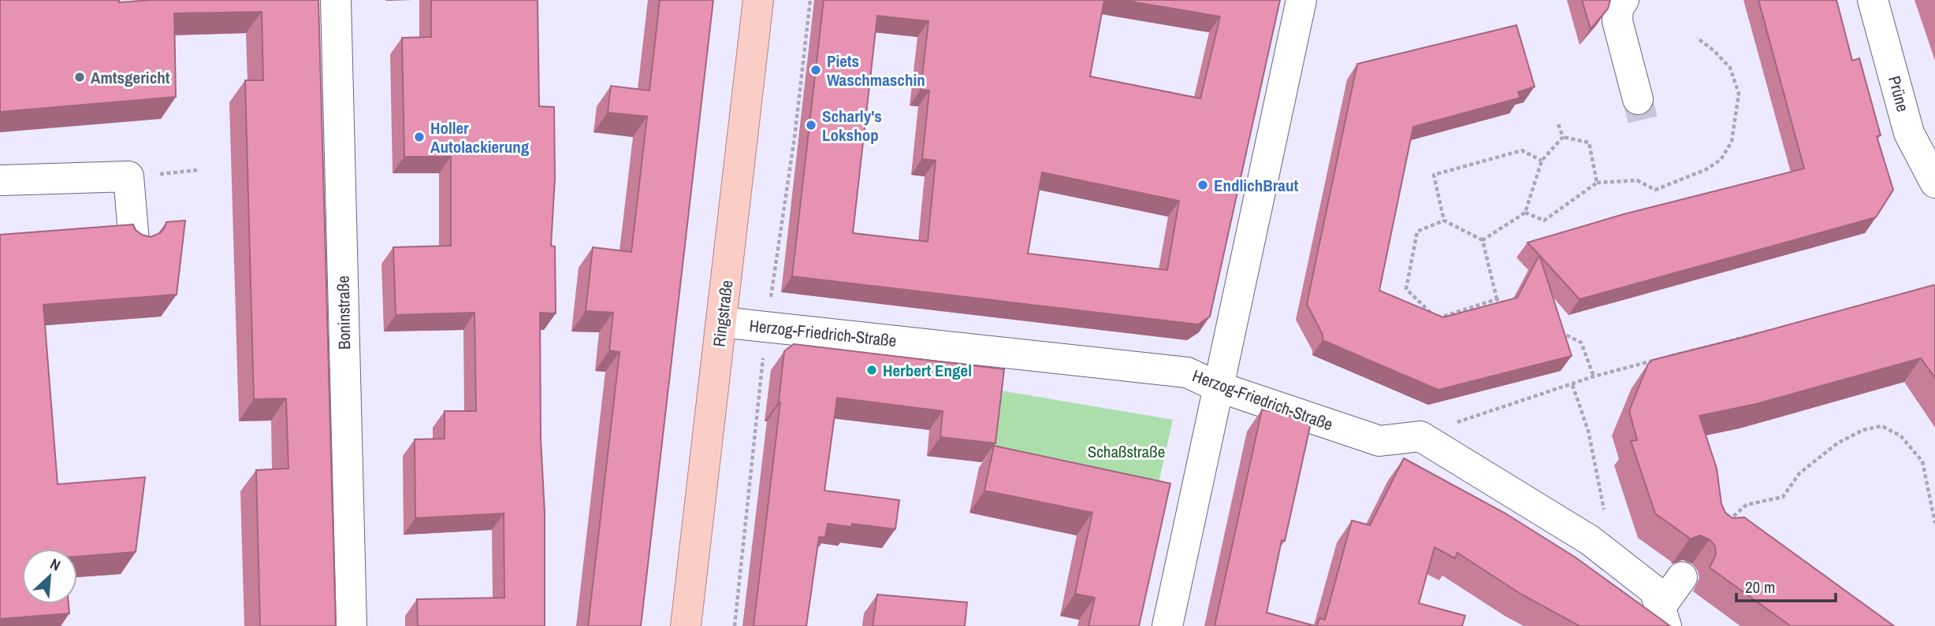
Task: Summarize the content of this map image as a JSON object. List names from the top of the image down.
{
  "streets": {
    "main road": ["Ringstraße"],
    "street": ["Prüne", "Boninstraße", "Herzog-Friedrich-Straße"]
  },
  "crossings": [
    ["Ringstraße", "Herzog-Friedrich-Straße"]
  ],
  "parks": ["Schaßstraße"],
  "places": [
    "Piets Waschmaschin",
    "Amtsgericht",
    "Scharly's Lokshop",
    "Holler Autolackierung",
    "EndlichBraut",
    "Herbert Engel"
  ],
  "scale_bar": "20 m",
  "north": "top right"
}
